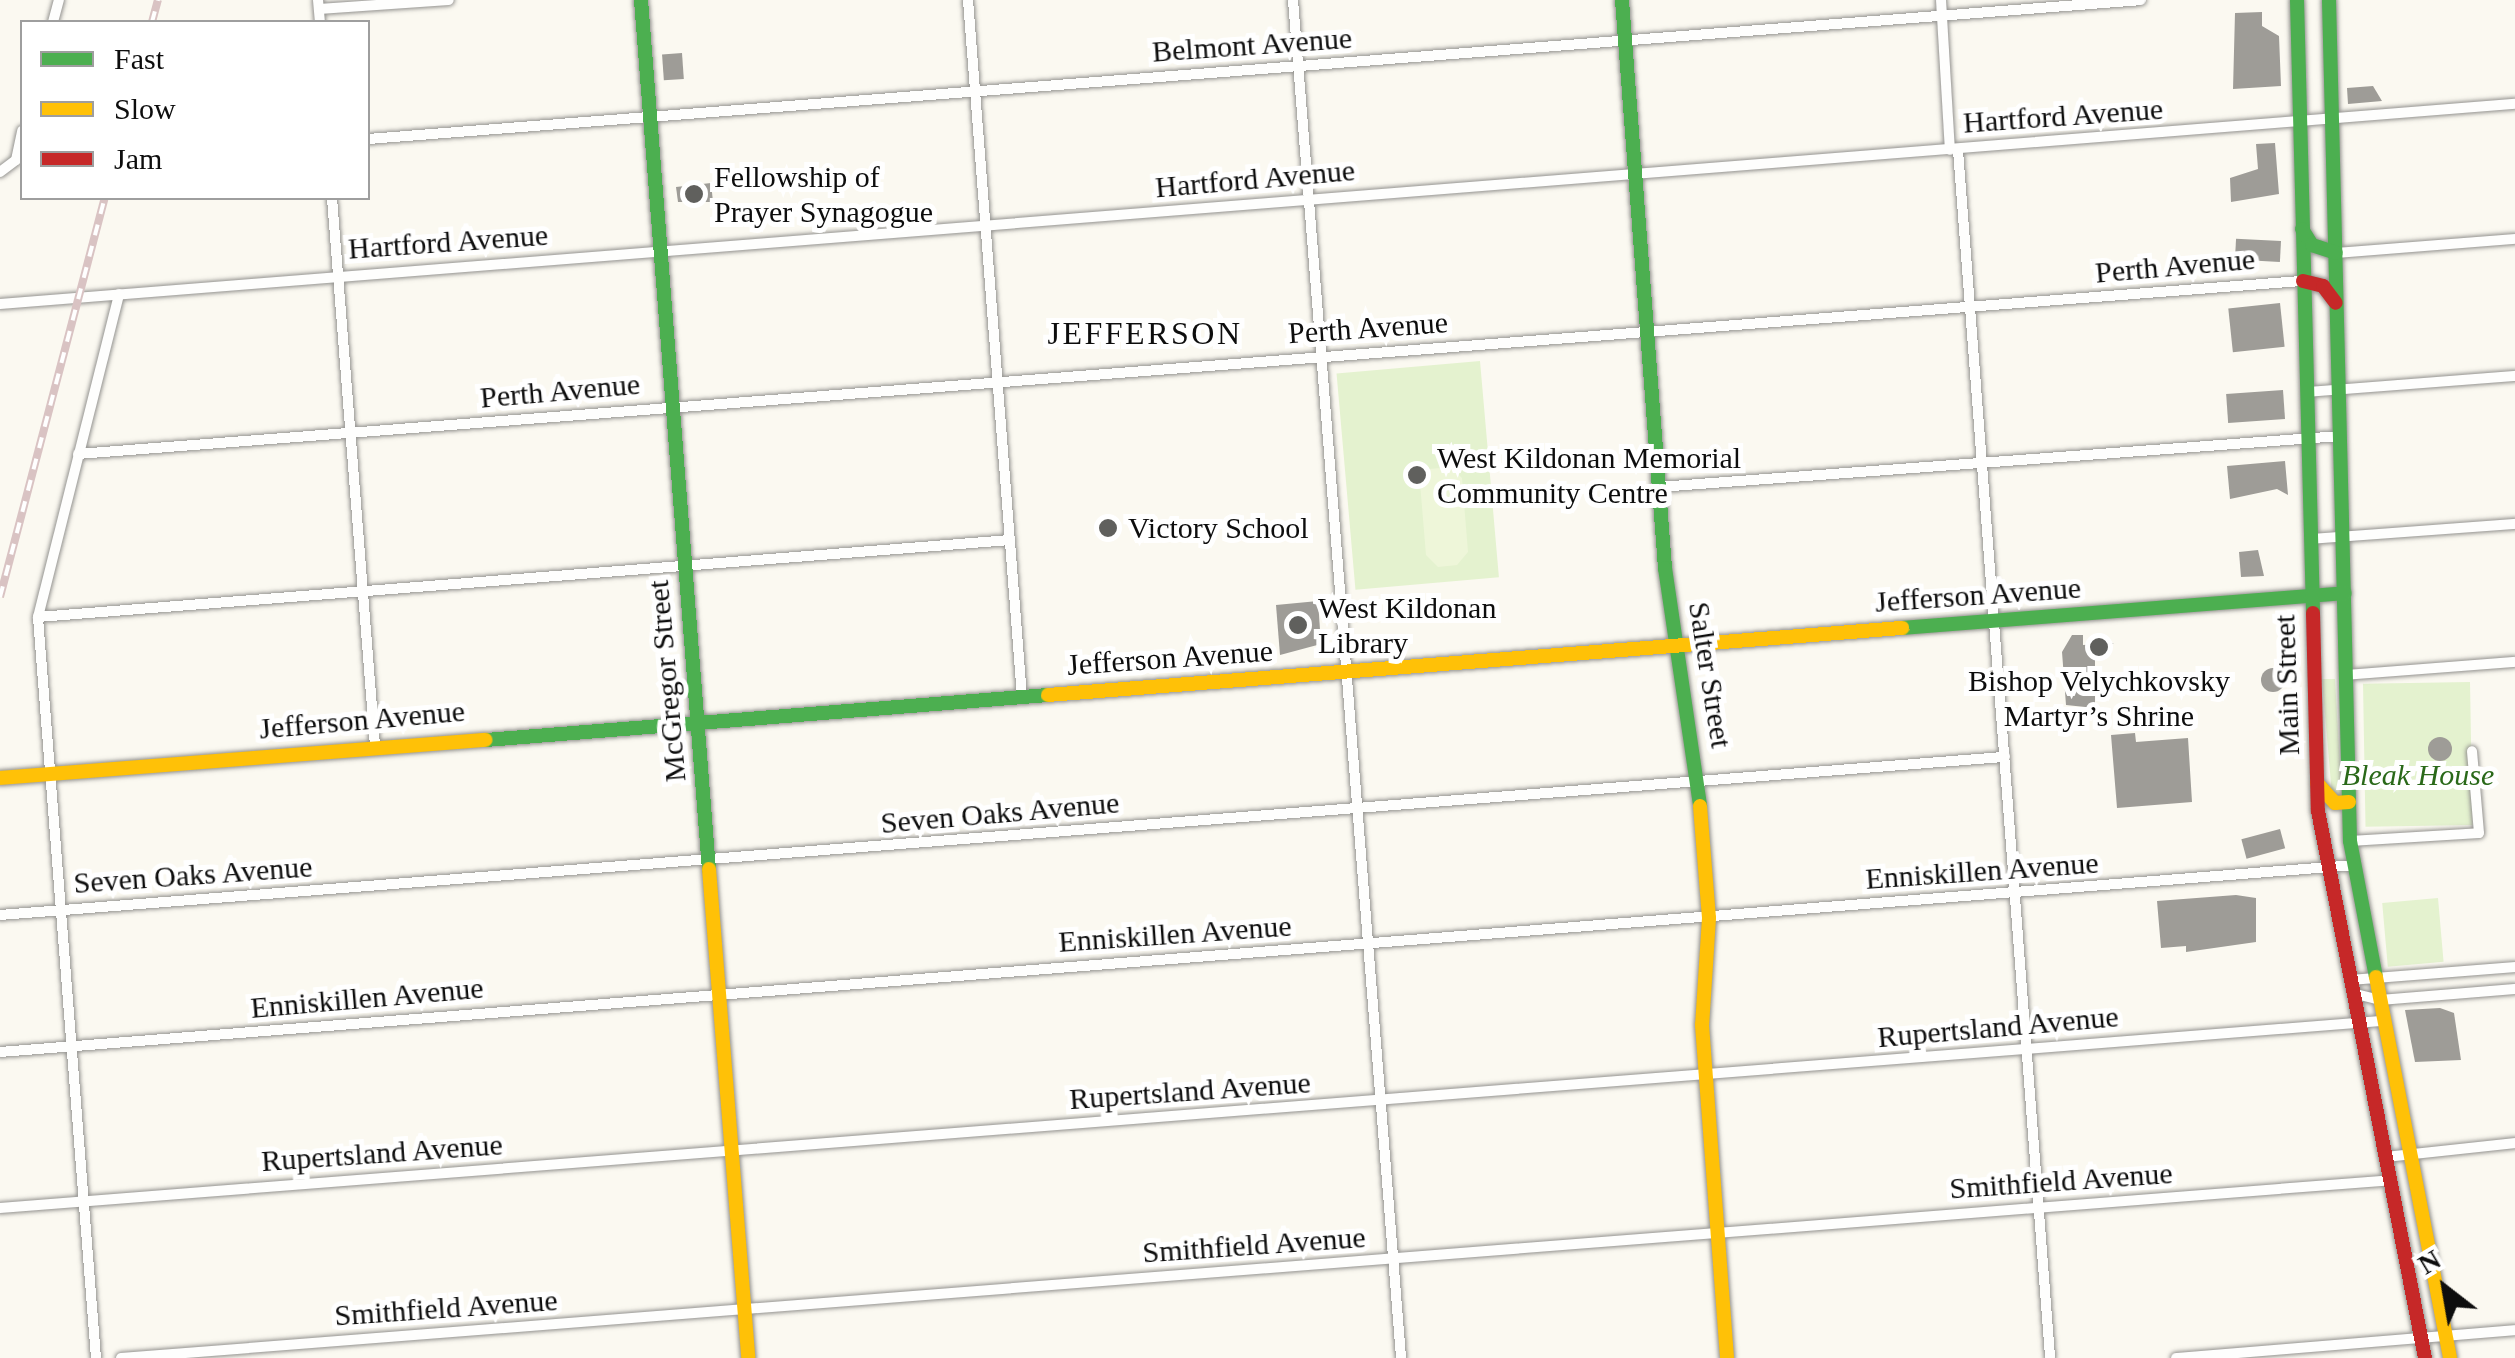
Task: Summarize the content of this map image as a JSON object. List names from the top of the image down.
{
  "streets": {
    "main road": [
      "Jefferson Avenue",
      "Salter Street",
      "McGregor Street",
      "Main Street"
    ],
    "street": [
      "Belmont Avenue",
      "Hartford Avenue",
      "Perth Avenue",
      "Seven Oaks Avenue",
      "Enniskillen Avenue",
      "Rupertsland Avenue",
      "Smithfield Avenue"
    ]
  },
  "crossings": [
    ["Belmont Avenue", "Salter Street"],
    ["Belmont Avenue", "McGregor Street"],
    ["Hartford Avenue", "Salter Street"],
    ["Hartford Avenue", "McGregor Street"],
    ["Hartford Avenue", "Main Street"],
    ["Perth Avenue", "Salter Street"],
    ["Perth Avenue", "McGregor Street"],
    ["Perth Avenue", "Main Street"],
    ["Jefferson Avenue", "Salter Street"],
    ["Jefferson Avenue", "McGregor Street"],
    ["Jefferson Avenue", "Main Street"],
    ["Salter Street", "Seven Oaks Avenue"],
    ["Salter Street", "Enniskillen Avenue"],
    ["Salter Street", "Rupertsland Avenue"],
    ["Salter Street", "Smithfield Avenue"],
    ["McGregor Street", "Seven Oaks Avenue"],
    ["McGregor Street", "Enniskillen Avenue"],
    ["McGregor Street", "Rupertsland Avenue"],
    ["McGregor Street", "Smithfield Avenue"],
    ["Main Street", "Enniskillen Avenue"],
    ["Main Street", "Rupertsland Avenue"],
    ["Main Street", "Smithfield Avenue"]
  ],
  "districts": ["JEFFERSON"],
  "parks": ["Bleak House"],
  "places": [
    "Fellowship of Prayer Synagogue",
    "West Kildonan Memorial Community Centre",
    "Victory School",
    "West Kildonan Library",
    "Bishop Velychkovsky Martyr’s Shrine"
  ],
  "legend": ["Fast", "Slow", "Jam"],
  "north": "top left"
}
